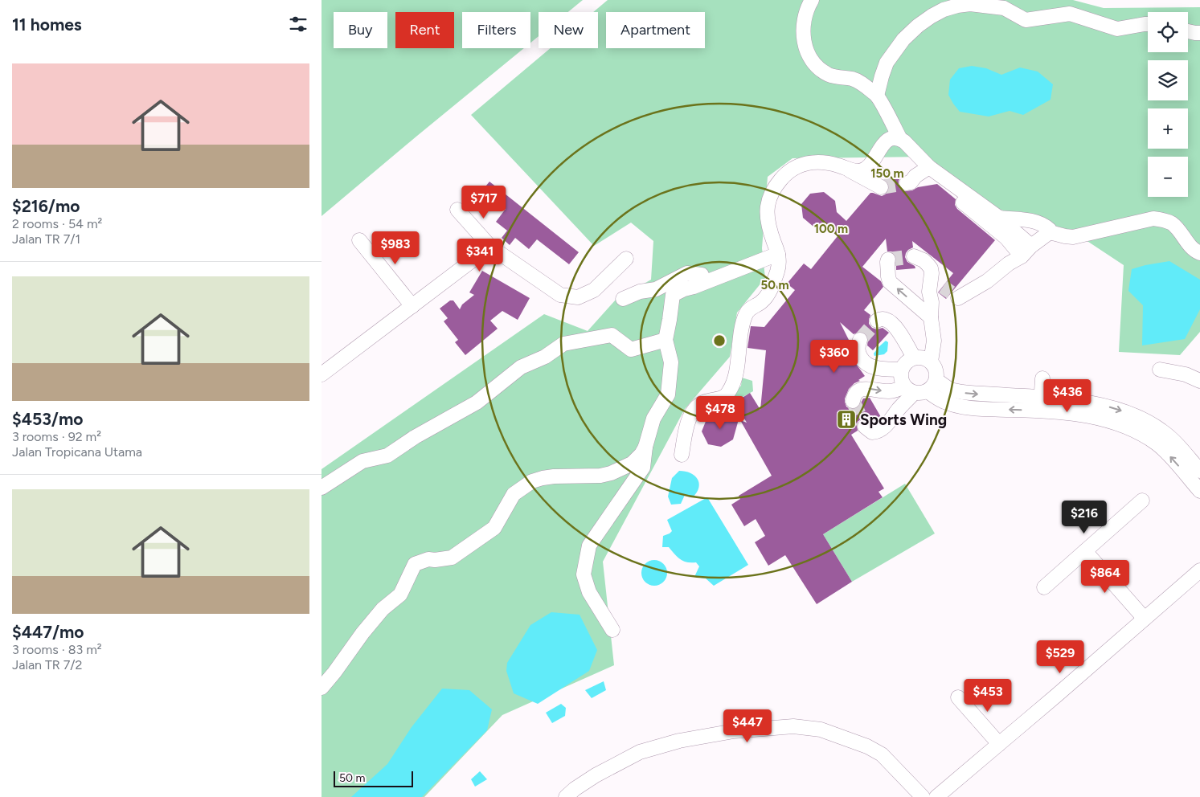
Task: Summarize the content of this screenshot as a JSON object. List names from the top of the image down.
{
  "places": {
    "building": ["Sports Wing"]
  },
  "scale_bar": "50 m",
  "page": {
    "heading": "11 homes",
    "map_buttons": ["+", "−"],
    "chip": [
      "Buy",
      "Rent",
      "Filters",
      "New",
      "Apartment"
    ],
    "list": [
      {
        "name": "$216/mo",
        "note": "2 rooms · 54 m² · Jalan TR 7/1"
      },
      {
        "name": "$453/mo",
        "note": "3 rooms · 92 m² · Jalan Tropicana Utama"
      },
      {
        "name": "$447/mo",
        "note": "3 rooms · 83 m² · Jalan TR 7/2"
      }
    ],
    "price": [
      "$717",
      "$983",
      "$341",
      "$360",
      "$436",
      "$478",
      "$216",
      "$864",
      "$529",
      "$453",
      "$447"
    ],
    "scale": "50 m"
  },
  "rings": ["150 m", "100 m", "50 m"]
}
